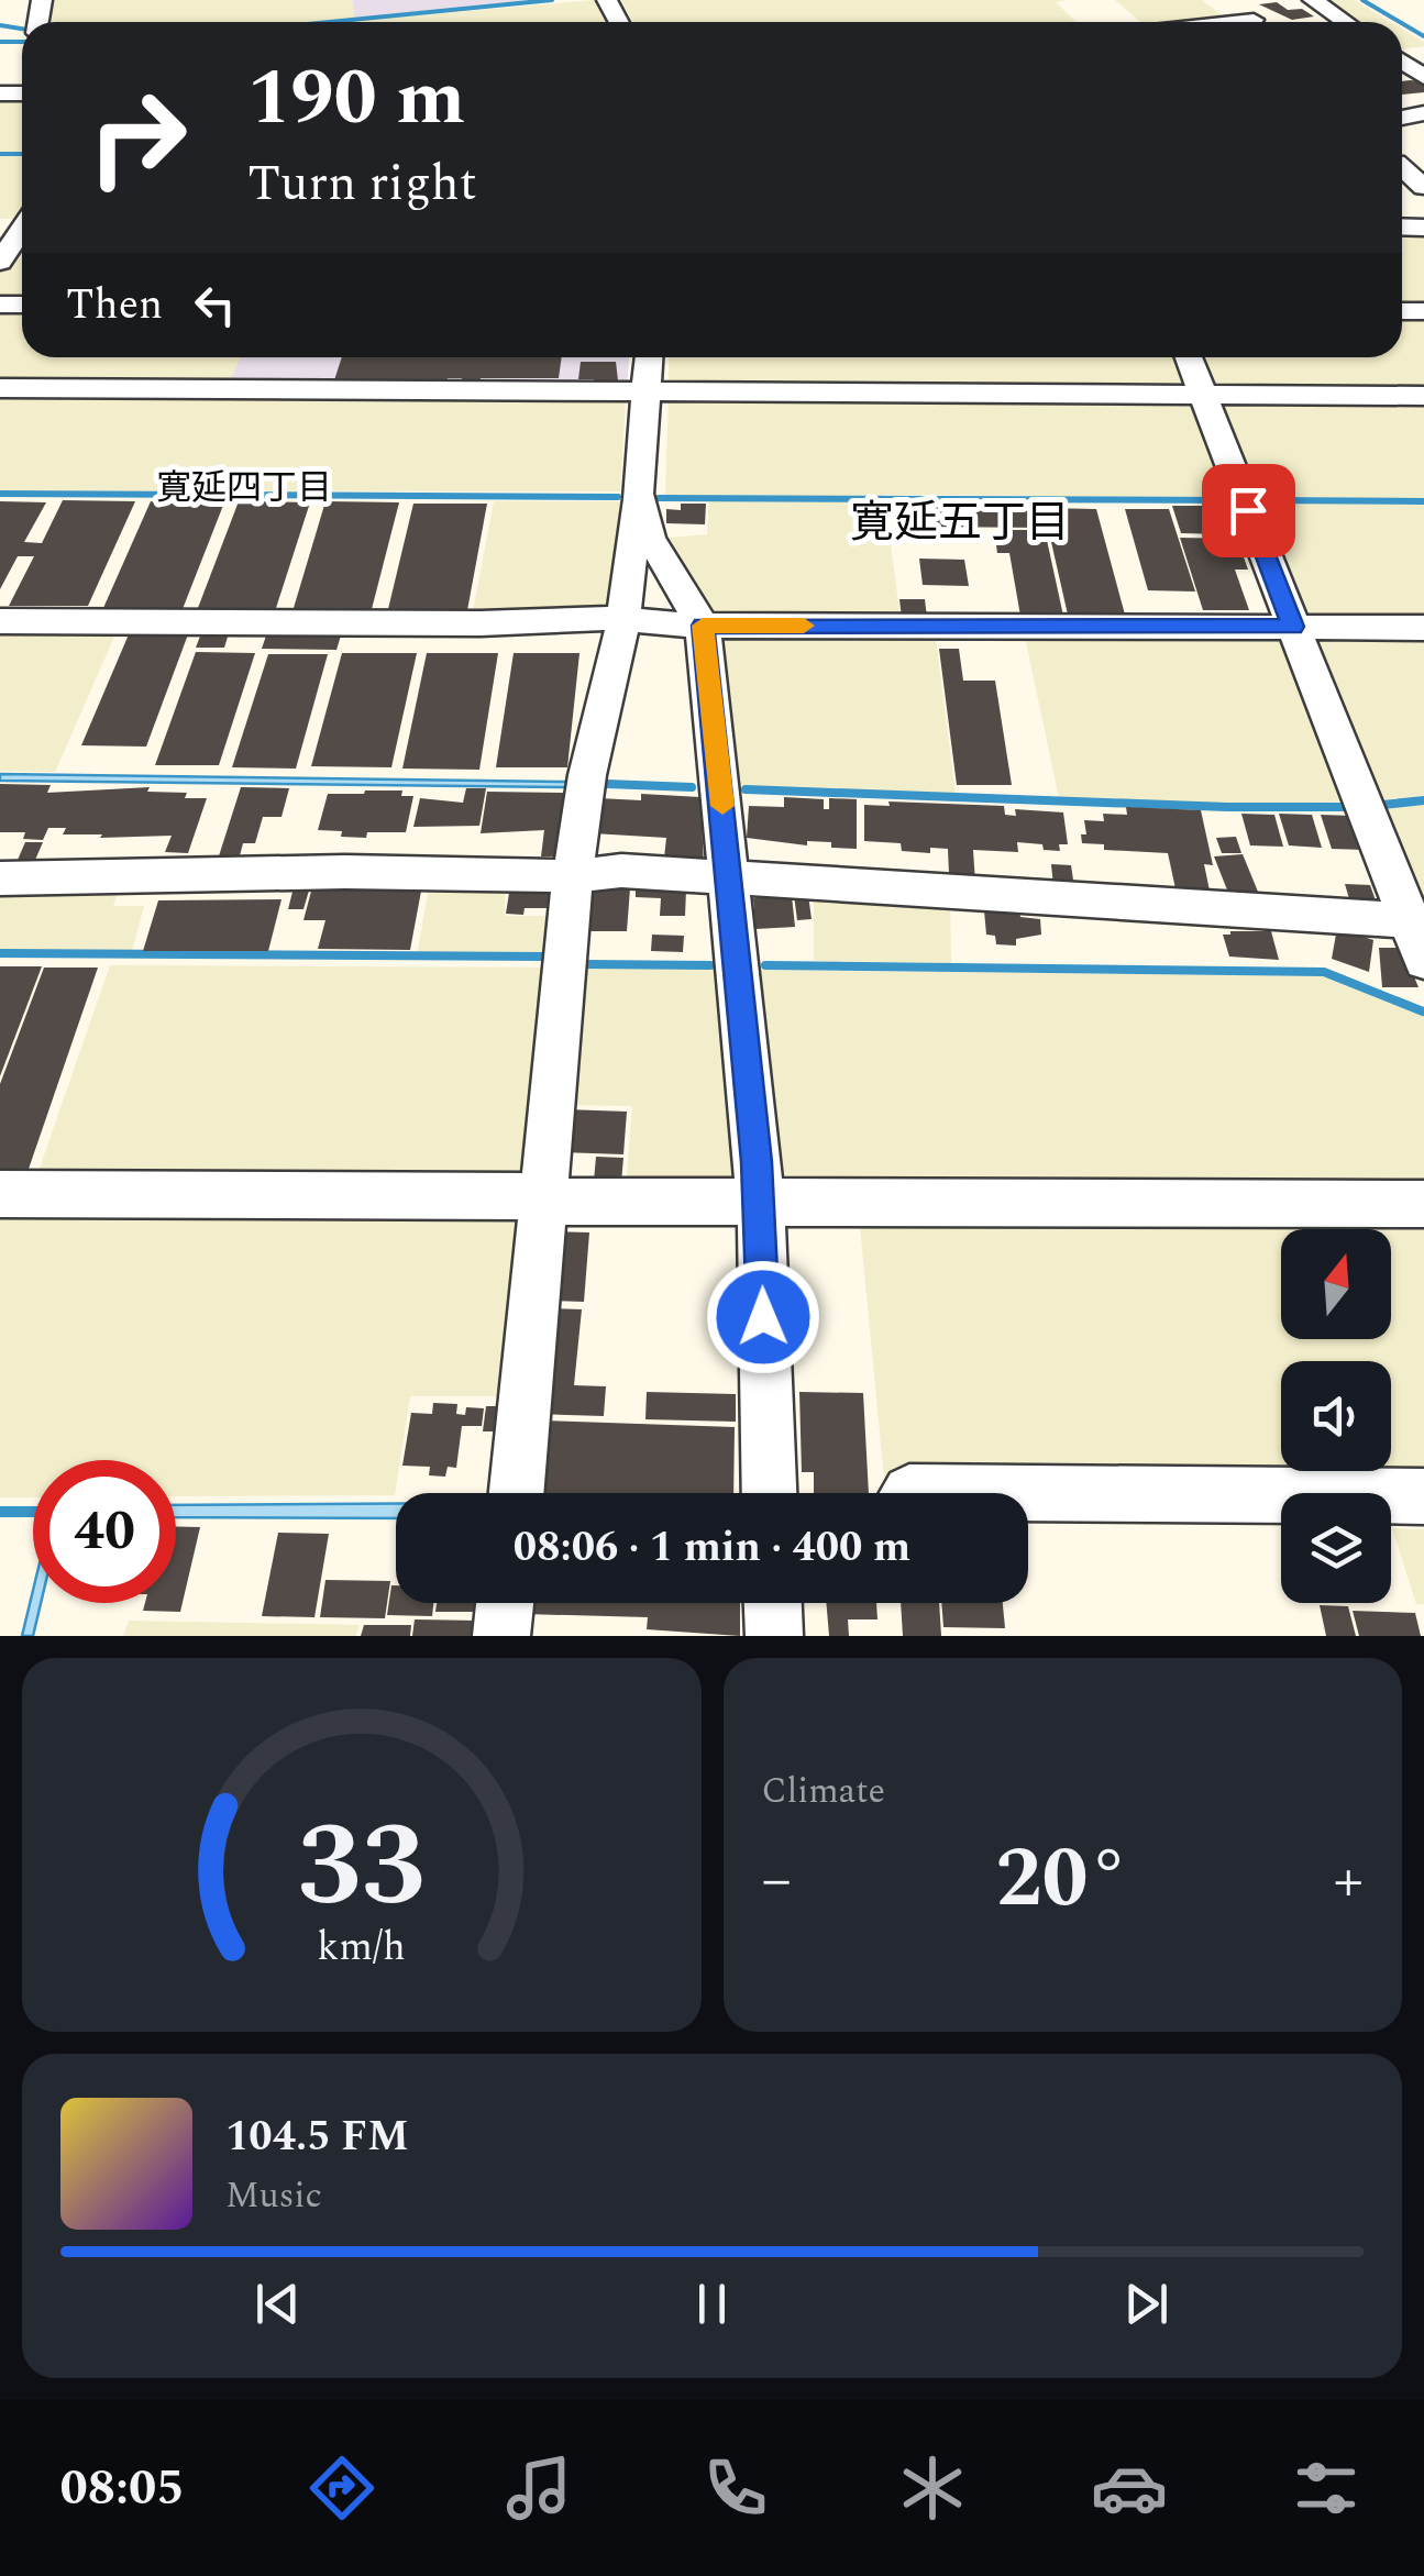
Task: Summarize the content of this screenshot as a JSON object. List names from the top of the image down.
{
  "districts": ["寛延四丁目", "寛延五丁目"],
  "north": "top",
  "page": {
    "turn": ["190 m", "Turn right"],
    "then": "Then",
    "limit": "40",
    "trip": "08:06 · 1 min · 400 m",
    "tile": "Climate",
    "heat": ["−", "20°", "+"],
    "song": ["104.5 FM", "Music"],
    "tabs": "08:05",
    "gauge": ["33", "km/h"]
  }
}
